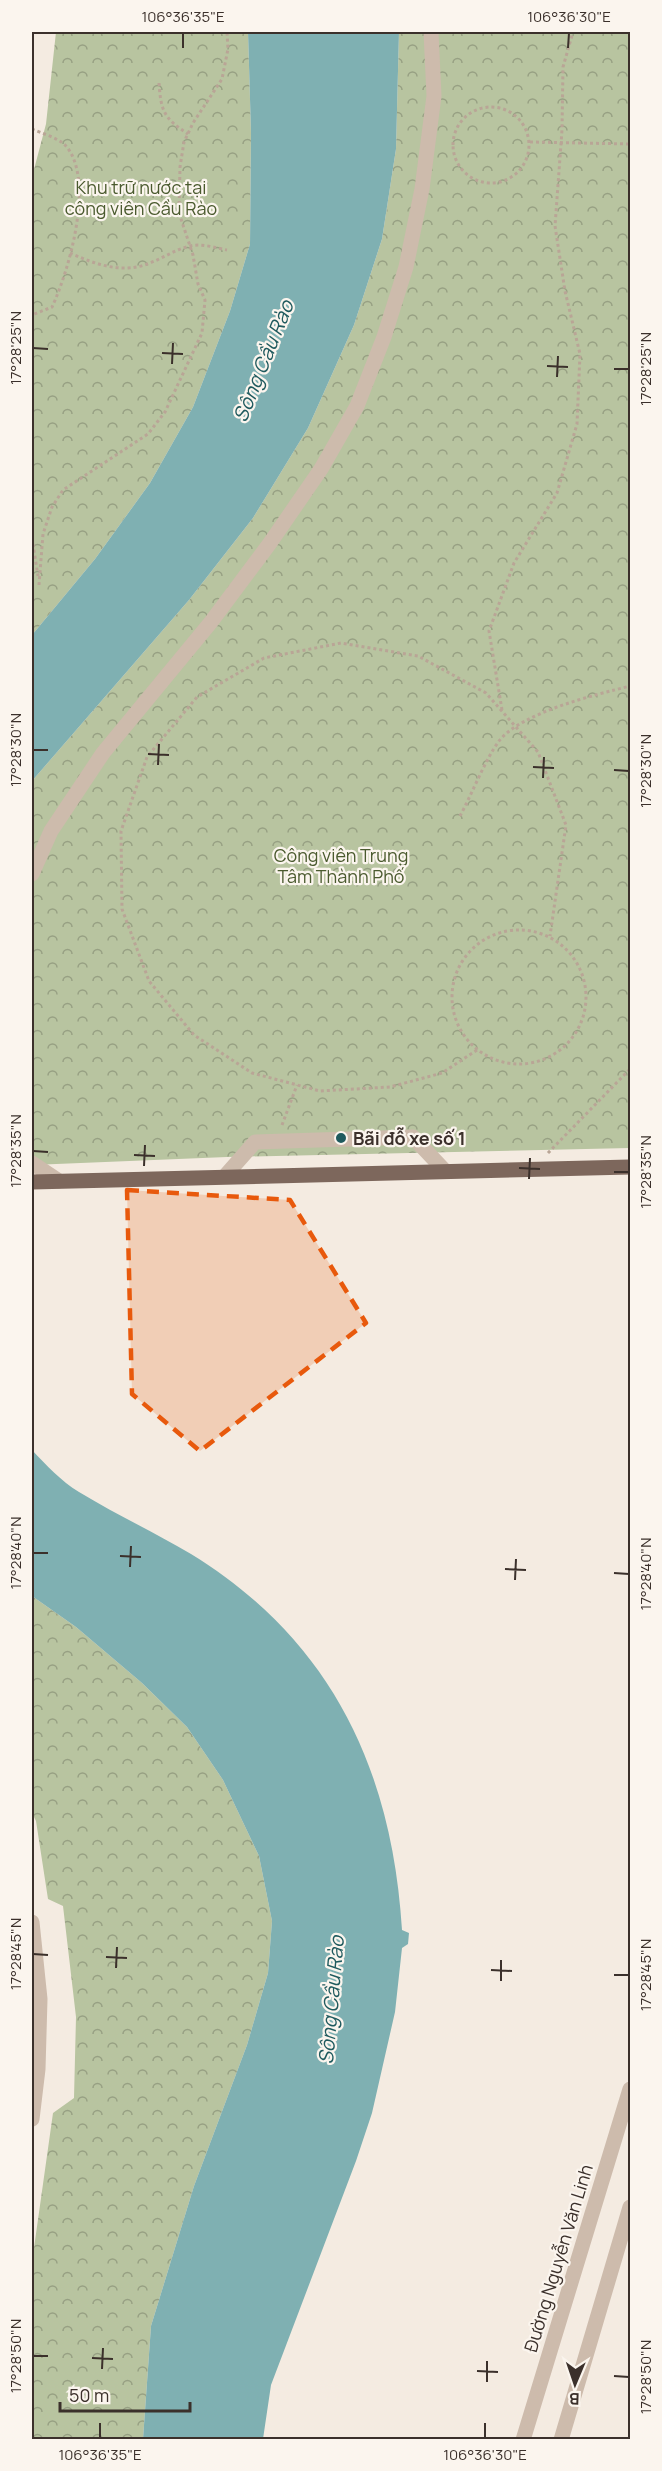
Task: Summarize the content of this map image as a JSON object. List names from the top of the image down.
{
  "streets": {
    "street": ["Đường Nguyễn Văn Linh"]
  },
  "water": ["Sông Cầu Rào"],
  "parks": ["Khu trữ nước tại công viên Cầu Rào", "Công viên Trung Tâm Thành Phố"],
  "places": ["Bãi đỗ xe số 1"],
  "scale_bar": "50 m",
  "north": "bottom",
  "coordinates": [
    "106°36'35\"E",
    "106°36'30\"E",
    "17°28'25\"N",
    "17°28'30\"N",
    "17°28'35\"N",
    "17°28'40\"N",
    "17°28'45\"N",
    "17°28'50\"N"
  ]
}
